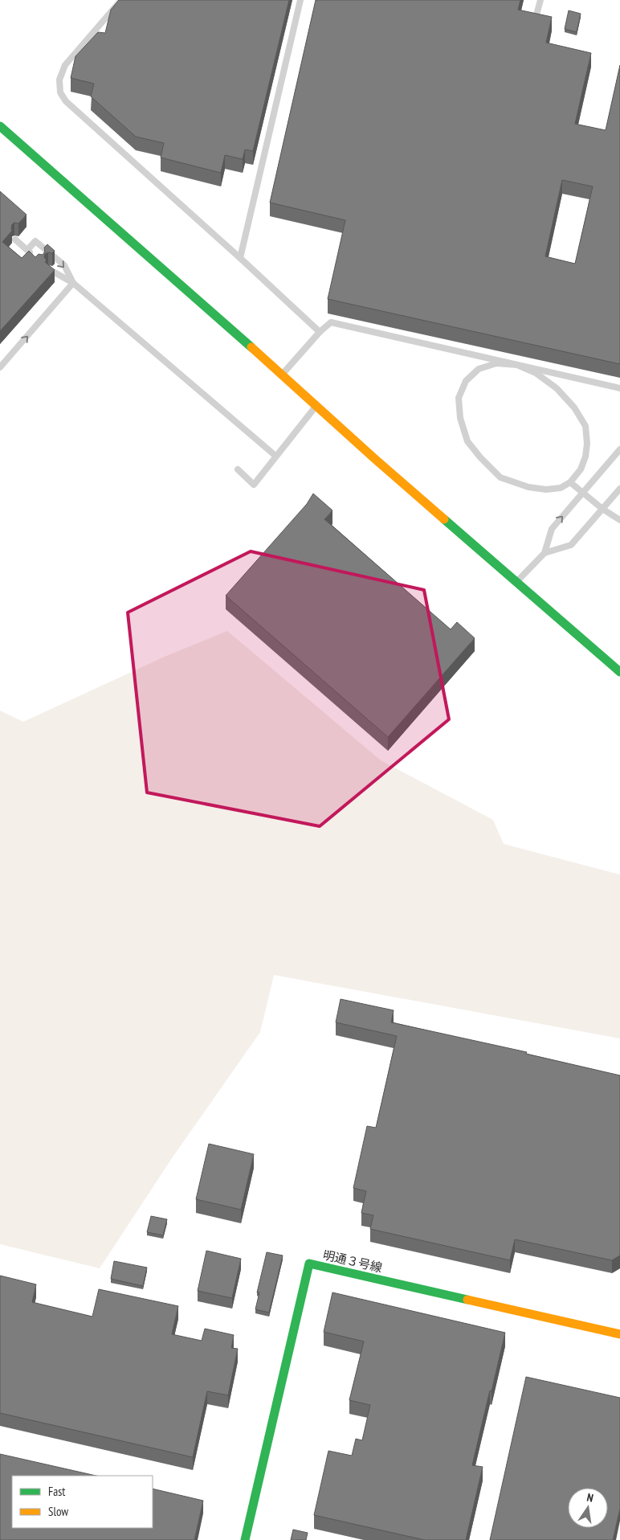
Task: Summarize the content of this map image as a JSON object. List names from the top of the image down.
{
  "streets": {
    "street": ["明通３号線"]
  },
  "legend": ["Fast", "Slow"],
  "north": "top"
}
